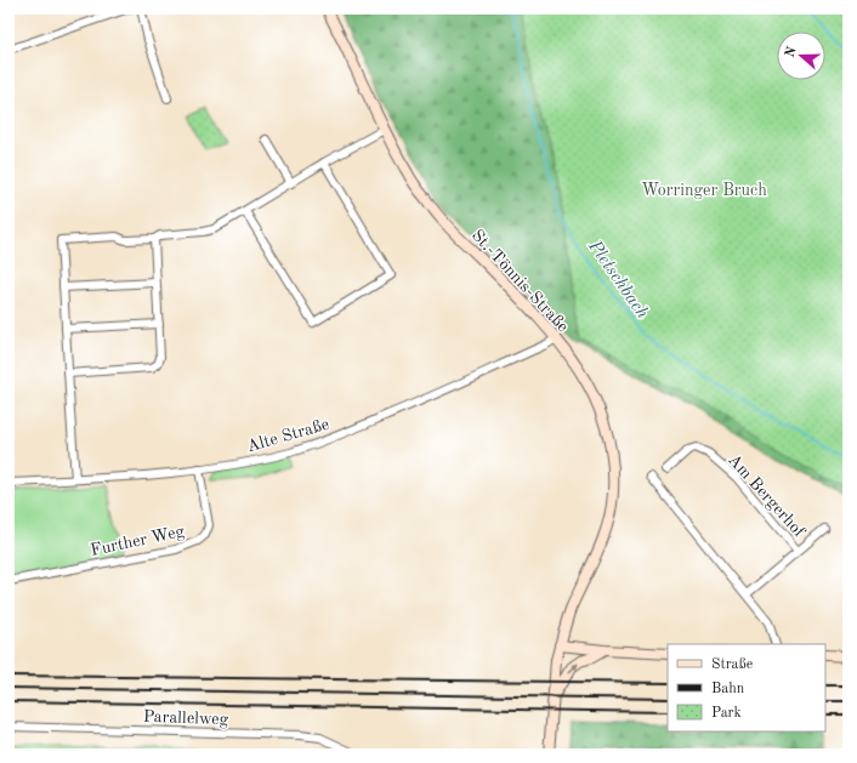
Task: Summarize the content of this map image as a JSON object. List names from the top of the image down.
{
  "streets": {
    "main road": ["St.-Tönnis-Straße"],
    "street": [
      "Alte Straße",
      "Am Bergerhof",
      "Further Weg",
      "Parallelweg"
    ]
  },
  "crossings": [
    ["St.-Tönnis-Straße", "Alte Straße"],
    ["Alte Straße", "Further Weg"]
  ],
  "water": ["Pletschbach"],
  "parks": ["Worringer Bruch"],
  "legend": ["Straße", "Bahn", "Park"],
  "north": "left"
}
